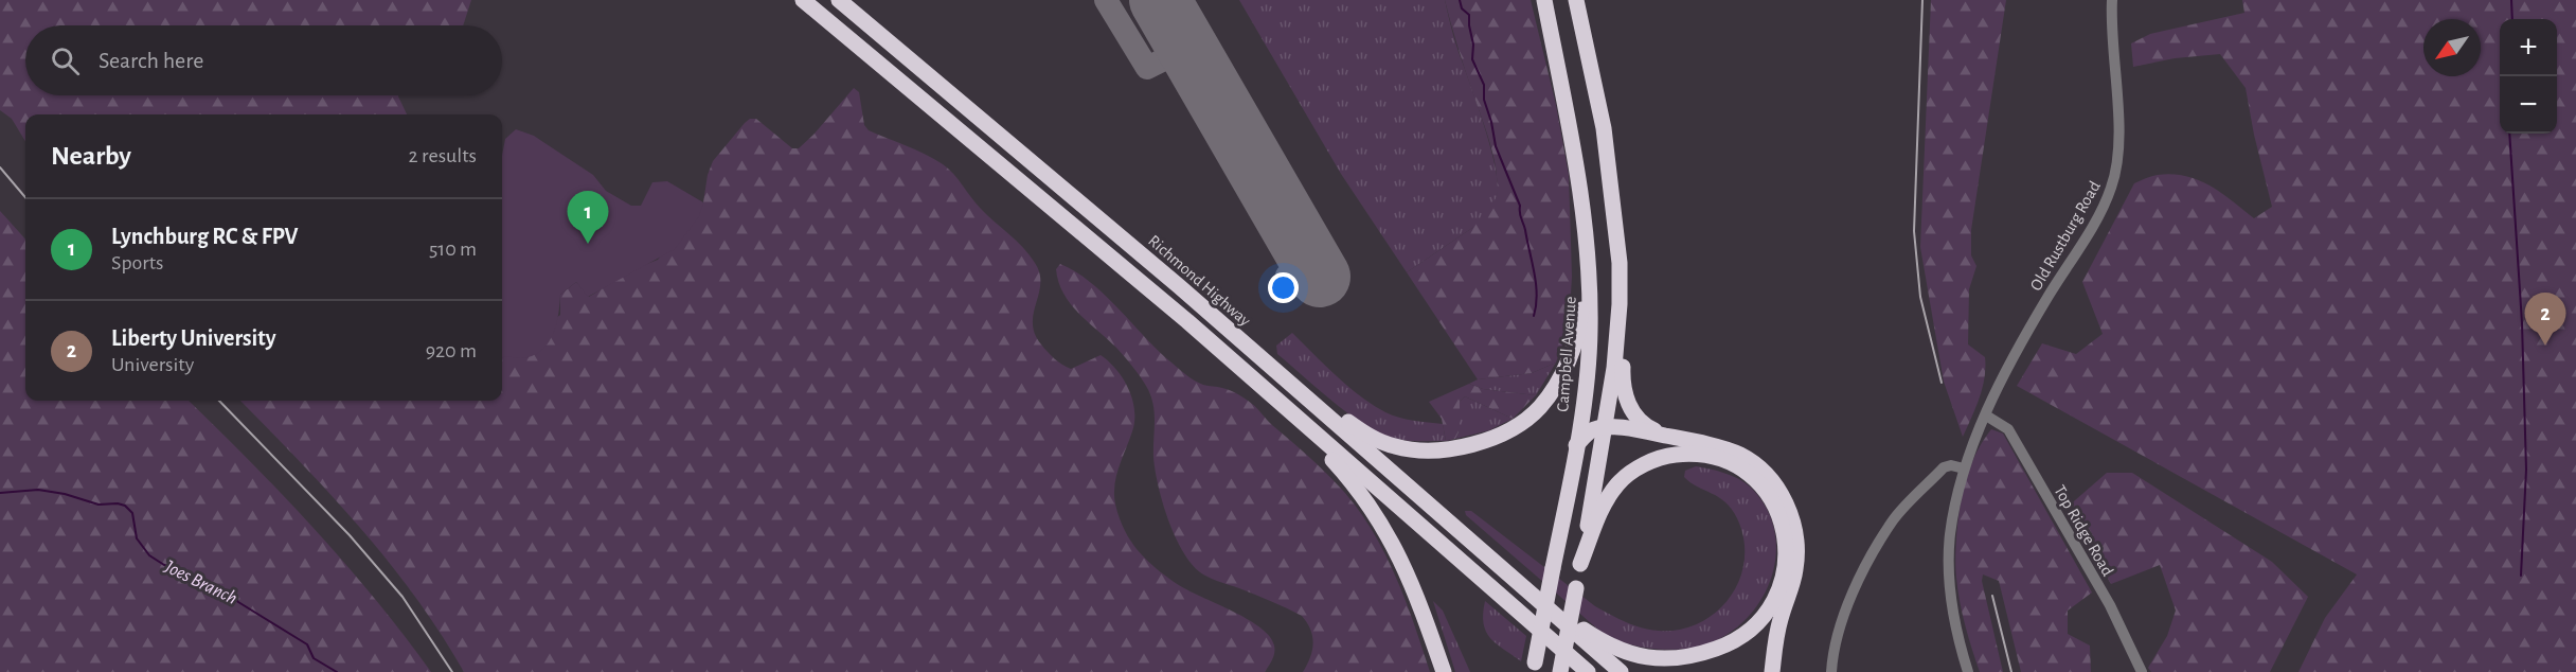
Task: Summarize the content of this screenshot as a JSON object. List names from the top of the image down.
{
  "streets": {
    "highway": ["Richmond Highway", "Campbell Avenue"],
    "street": ["Old Rustburg Road", "Top Ridge Road"]
  },
  "crossings": [
    ["Old Rustburg Road", "Top Ridge Road"]
  ],
  "water": ["Joes Branch"],
  "north": "bottom left",
  "page": {
    "map_buttons": ["+", "−"],
    "search": "Search here",
    "heading": ["Nearby", "2 results"],
    "pins": ["1", "2"],
    "list": [
      {
        "mark": "1",
        "name": "Lynchburg RC & FPV",
        "note": "Sports",
        "value": "510 m"
      },
      {
        "mark": "2",
        "name": "Liberty University",
        "note": "University",
        "value": "920 m"
      }
    ]
  }
}
